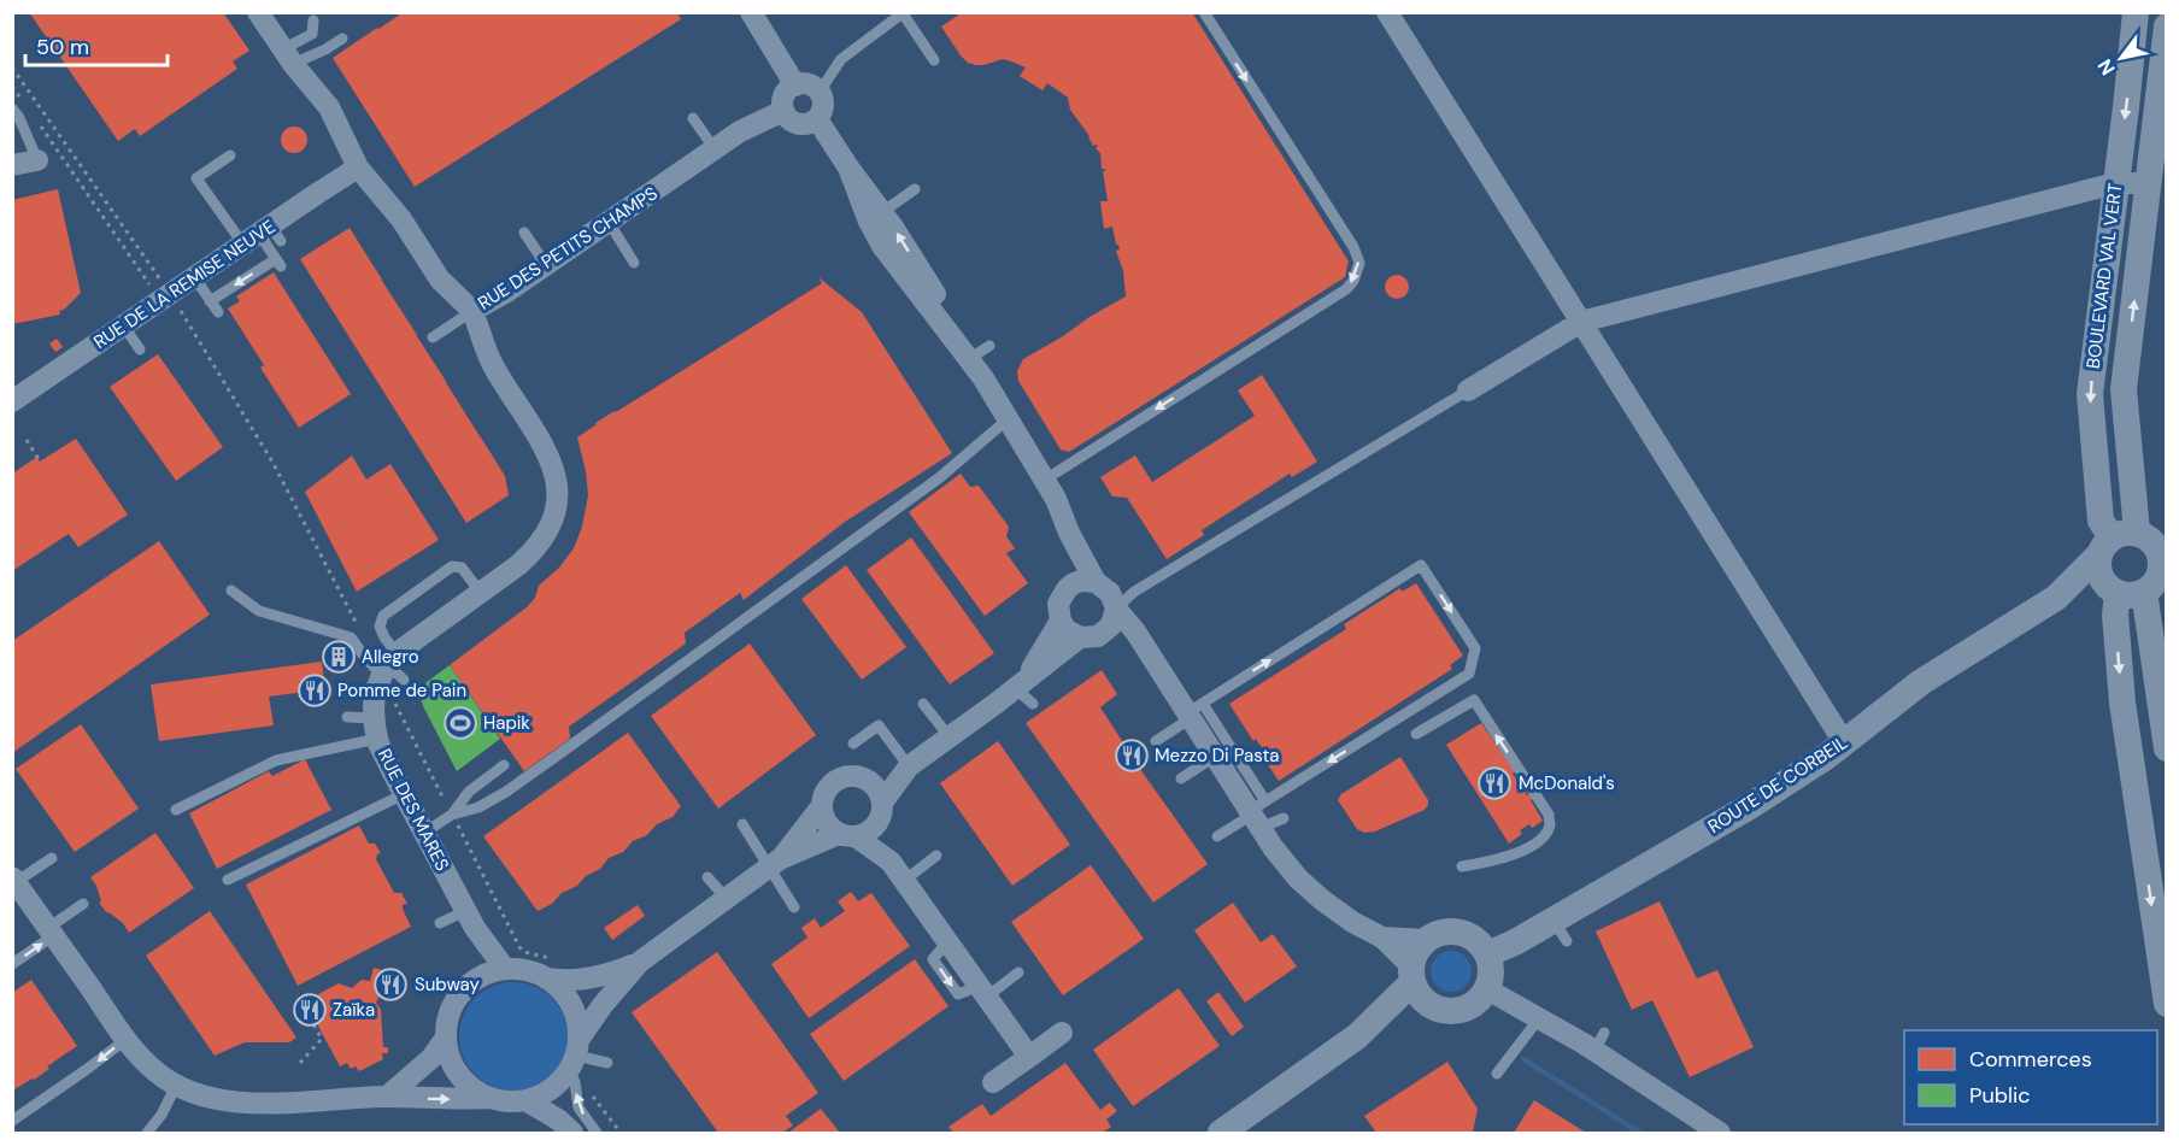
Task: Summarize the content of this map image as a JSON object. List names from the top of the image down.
{
  "streets": {
    "street": [
      "RUE DES PETITS CHAMPS",
      "BOULEVARD VAL VERT",
      "RUE DE LA REMISE NEUVE",
      "ROUTE DE CORBEIL",
      "RUE DES MARES"
    ]
  },
  "crossings": [
    ["RUE DES PETITS CHAMPS", "RUE DE LA REMISE NEUVE"],
    ["BOULEVARD VAL VERT", "ROUTE DE CORBEIL"]
  ],
  "places": {
    "building": ["Allegro"],
    "restaurant": [
      "Pomme de Pain",
      "Mezzo Di Pasta",
      "McDonald's",
      "Subway",
      "Zaïka"
    ],
    "sports": ["Hapik"]
  },
  "legend": ["Commerces", "Public"],
  "scale_bar": "50 m",
  "north": "bottom left"
}
